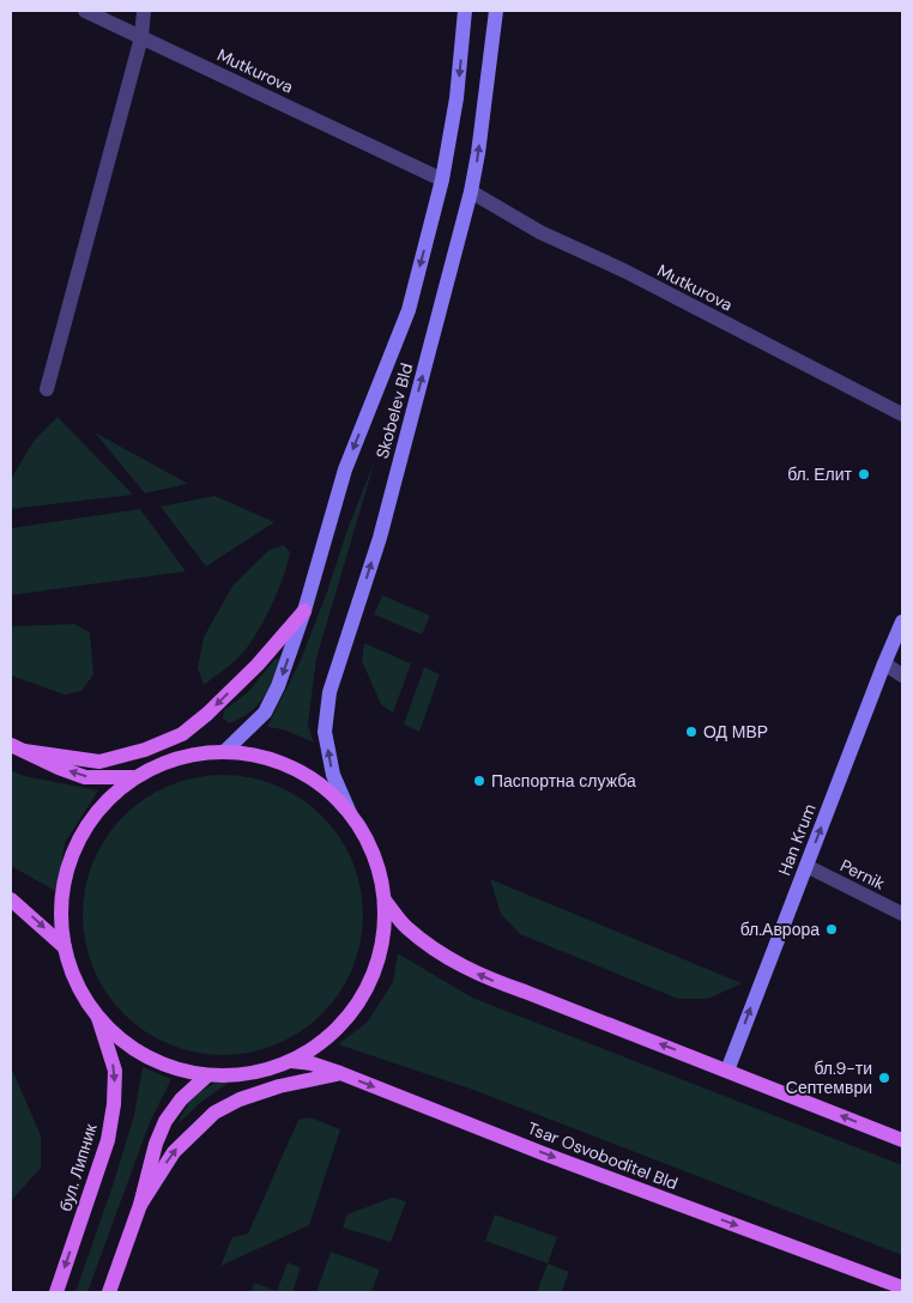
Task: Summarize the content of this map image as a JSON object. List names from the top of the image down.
{
  "streets": {
    "main road": [
      "Skobelev Bld",
      "Han Krum",
      "Tsar Osvoboditel Bld",
      "бул. Липник"
    ],
    "street": ["Mutkurova", "Pernik"]
  },
  "crossings": [
    ["Mutkurova", "Skobelev Bld"],
    ["Skobelev Bld", "Tsar Osvoboditel Bld"],
    ["Han Krum", "Pernik"],
    ["Han Krum", "Tsar Osvoboditel Bld"],
    ["Tsar Osvoboditel Bld", "бул. Липник"]
  ],
  "one_way": ["Han Krum"],
  "places": [
    "бл. Елит",
    "ОД МВР",
    "Паспортна служба",
    "бл.Аврора",
    "бл.9-ти Септември"
  ]
}
